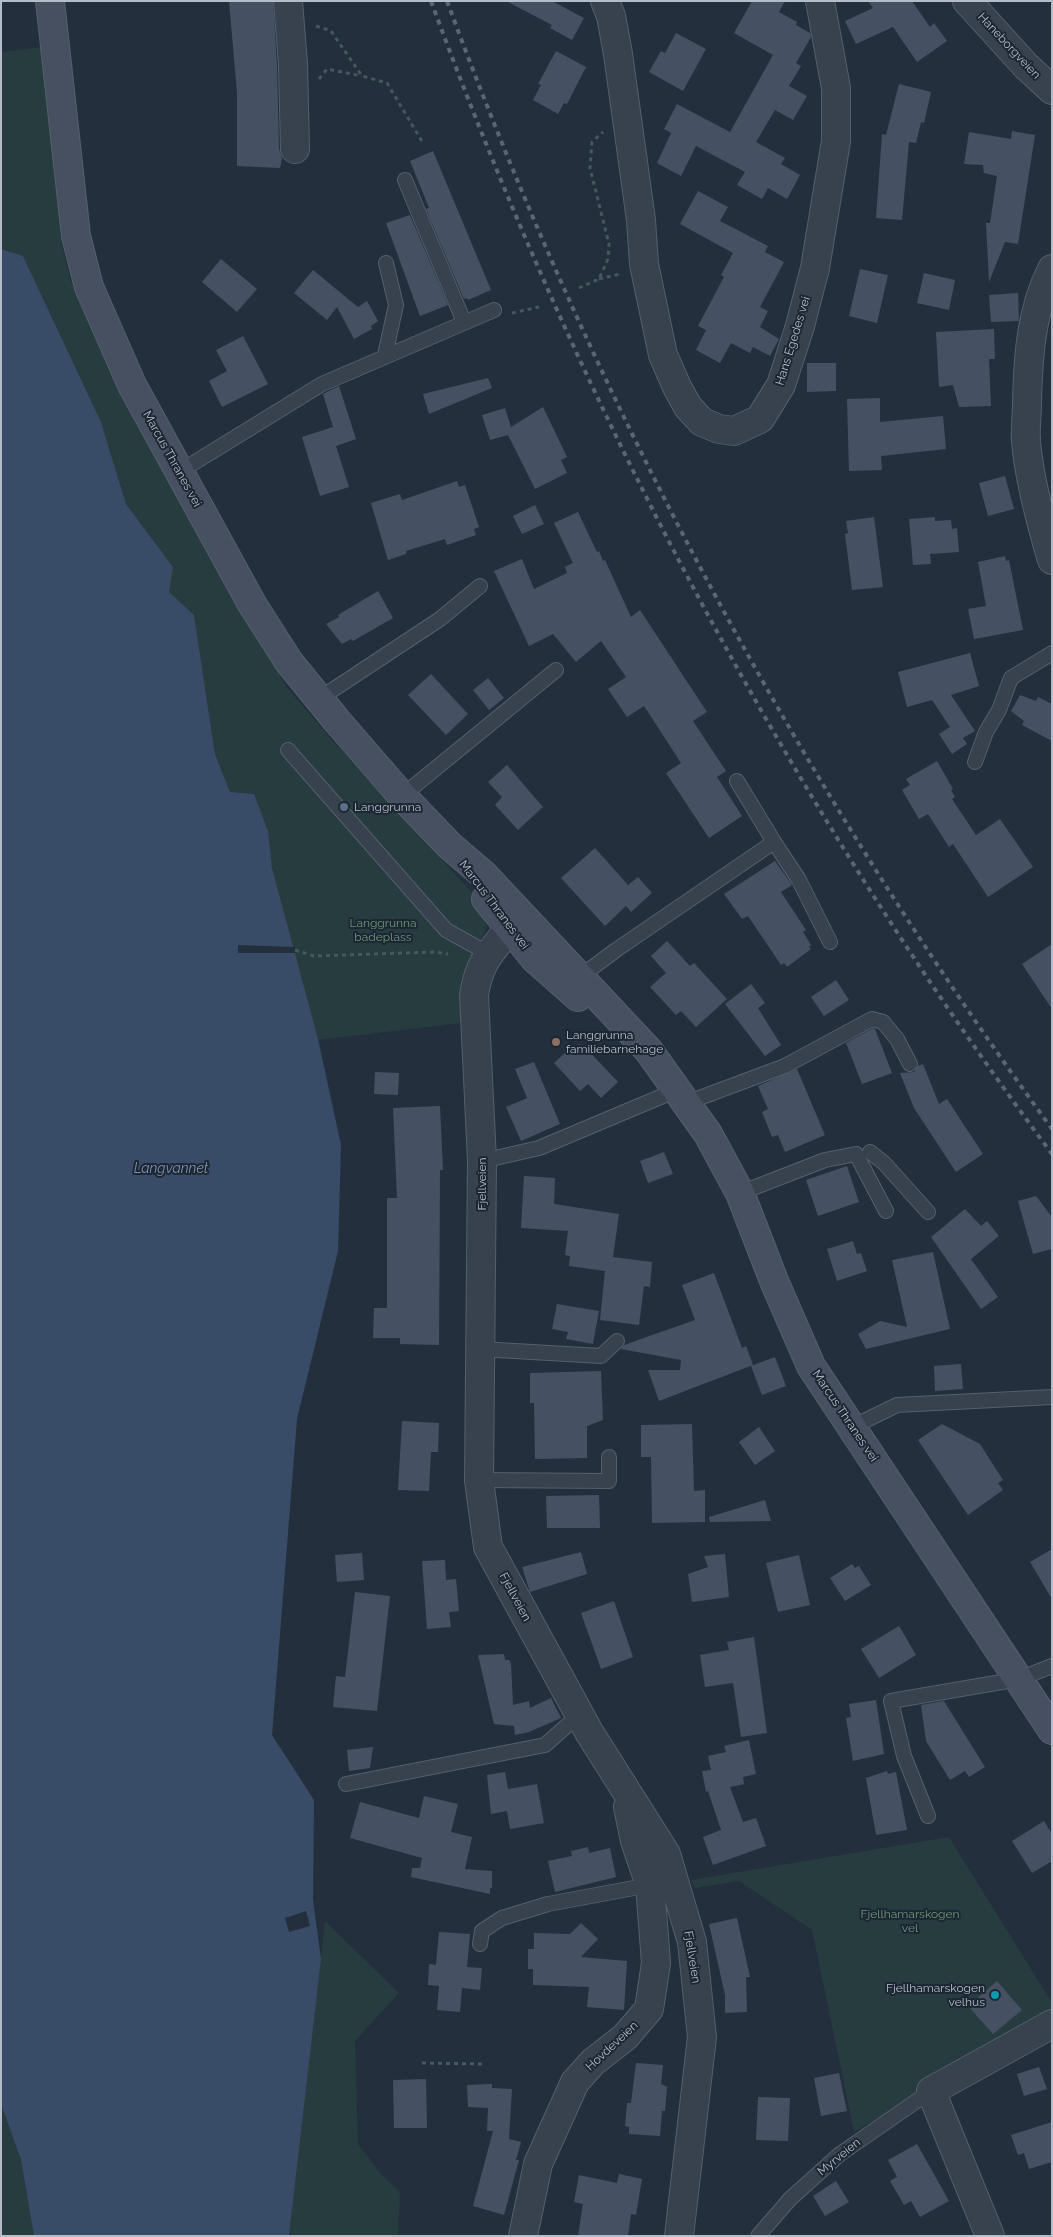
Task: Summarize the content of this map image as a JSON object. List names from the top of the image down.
{
  "streets": {
    "main road": ["Marcus Thranes vei"],
    "street": [
      "Haneborgveien",
      "Hans Egedes vei",
      "Fjellveien",
      "Hovdeveien",
      "Myrveien"
    ]
  },
  "crossings": [
    ["Marcus Thranes vei", "Fjellveien"],
    ["Fjellveien", "Hovdeveien"]
  ],
  "water": ["Langvannet"],
  "parks": ["Langgrunna badeplass", "Fjellhamarskogen vel"],
  "places": ["Langgrunna", "Langgrunna familiebarnehage", "Fjellhamarskogen velhus"]
}
